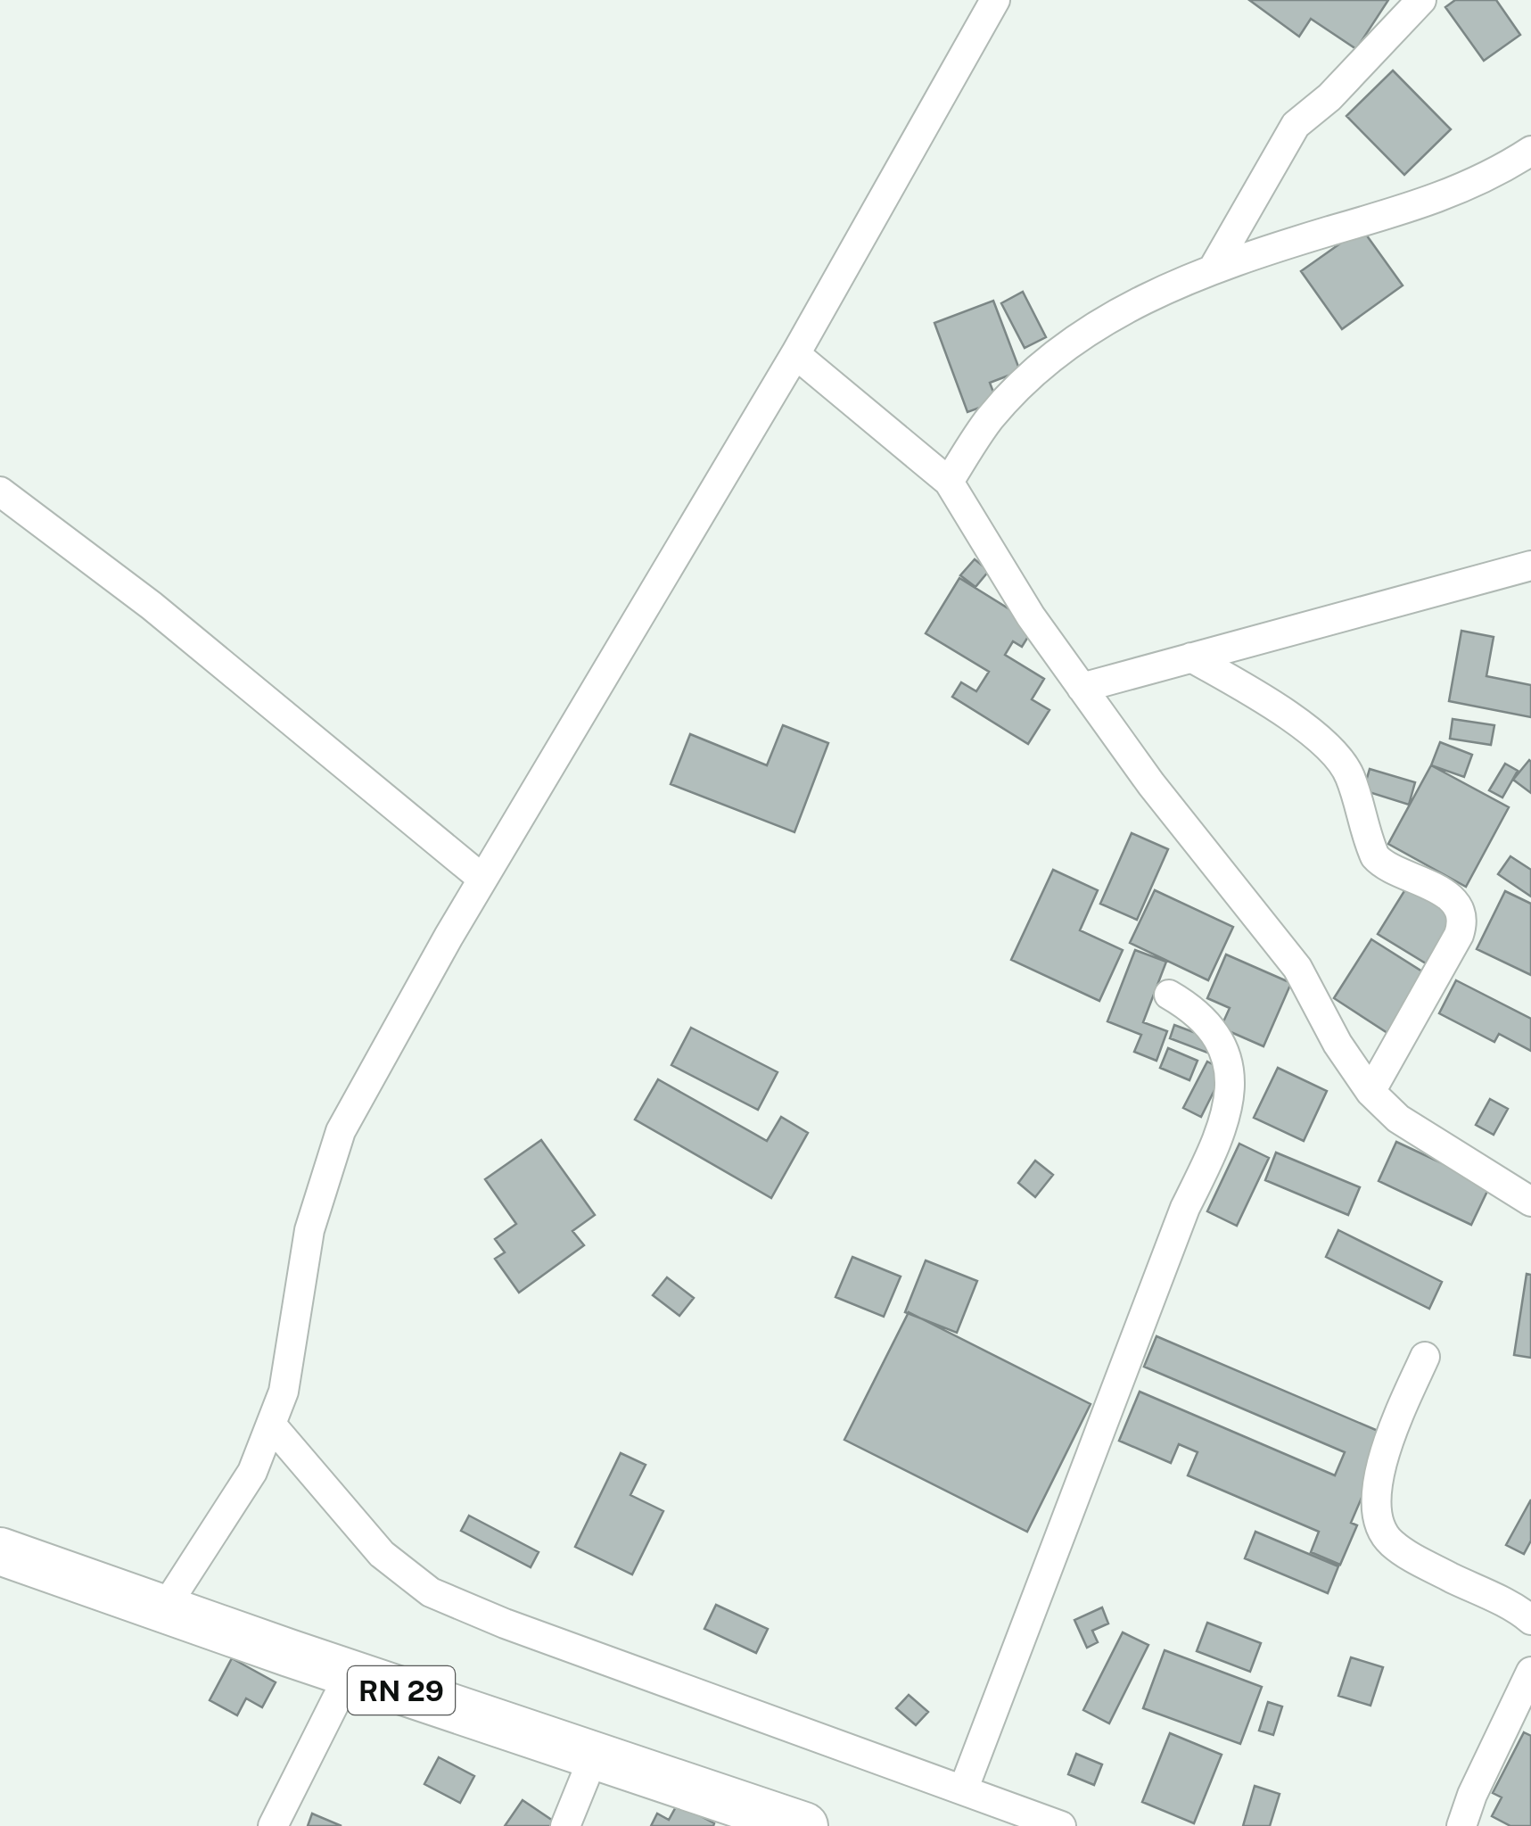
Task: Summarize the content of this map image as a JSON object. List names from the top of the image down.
{
  "streets": {
    "main road": ["RN 29"]
  }
}
